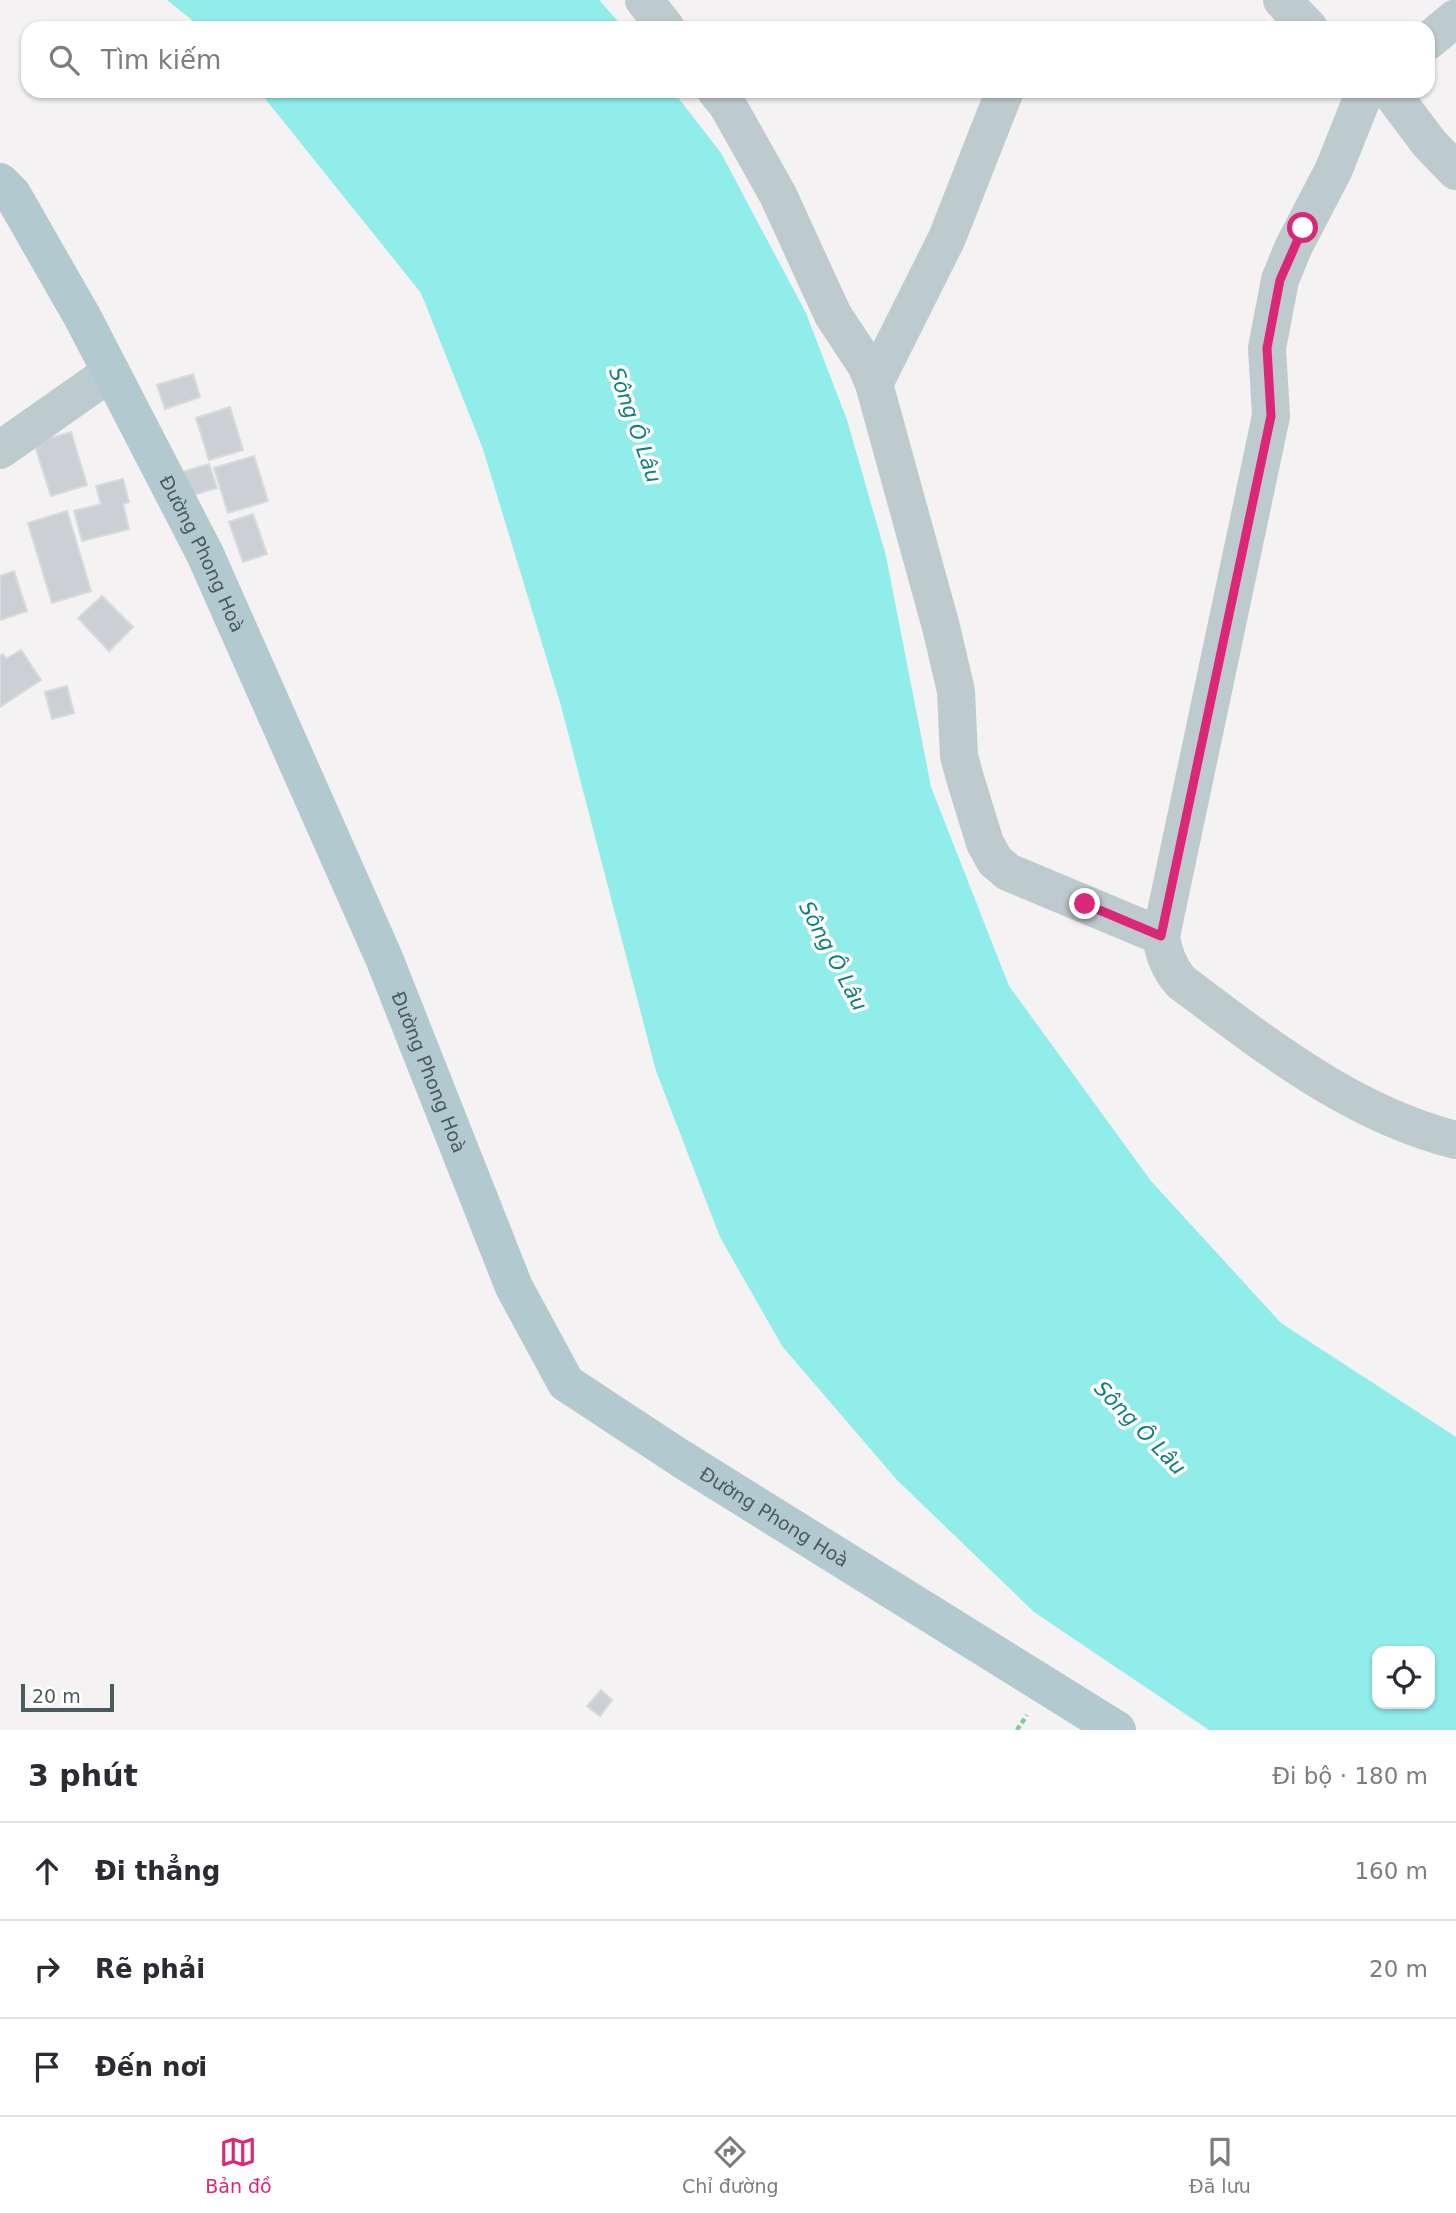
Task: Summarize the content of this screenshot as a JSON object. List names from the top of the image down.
{
  "streets": {
    "main road": ["Đường Phong Hoà"]
  },
  "water": ["Sông Ô Lâu"],
  "scale_bar": "20 m",
  "page": {
    "search": "Tìm kiếm",
    "scale": "20 m",
    "heading": ["3 phút", "Đi bộ · 180 m"],
    "list": [
      ["Đi thẳng", "160 m"],
      ["Rẽ phải", "20 m"],
      "Đến nơi"
    ],
    "nav": ["Bản đồ", "Chỉ đường", "Đã lưu"]
  }
}
